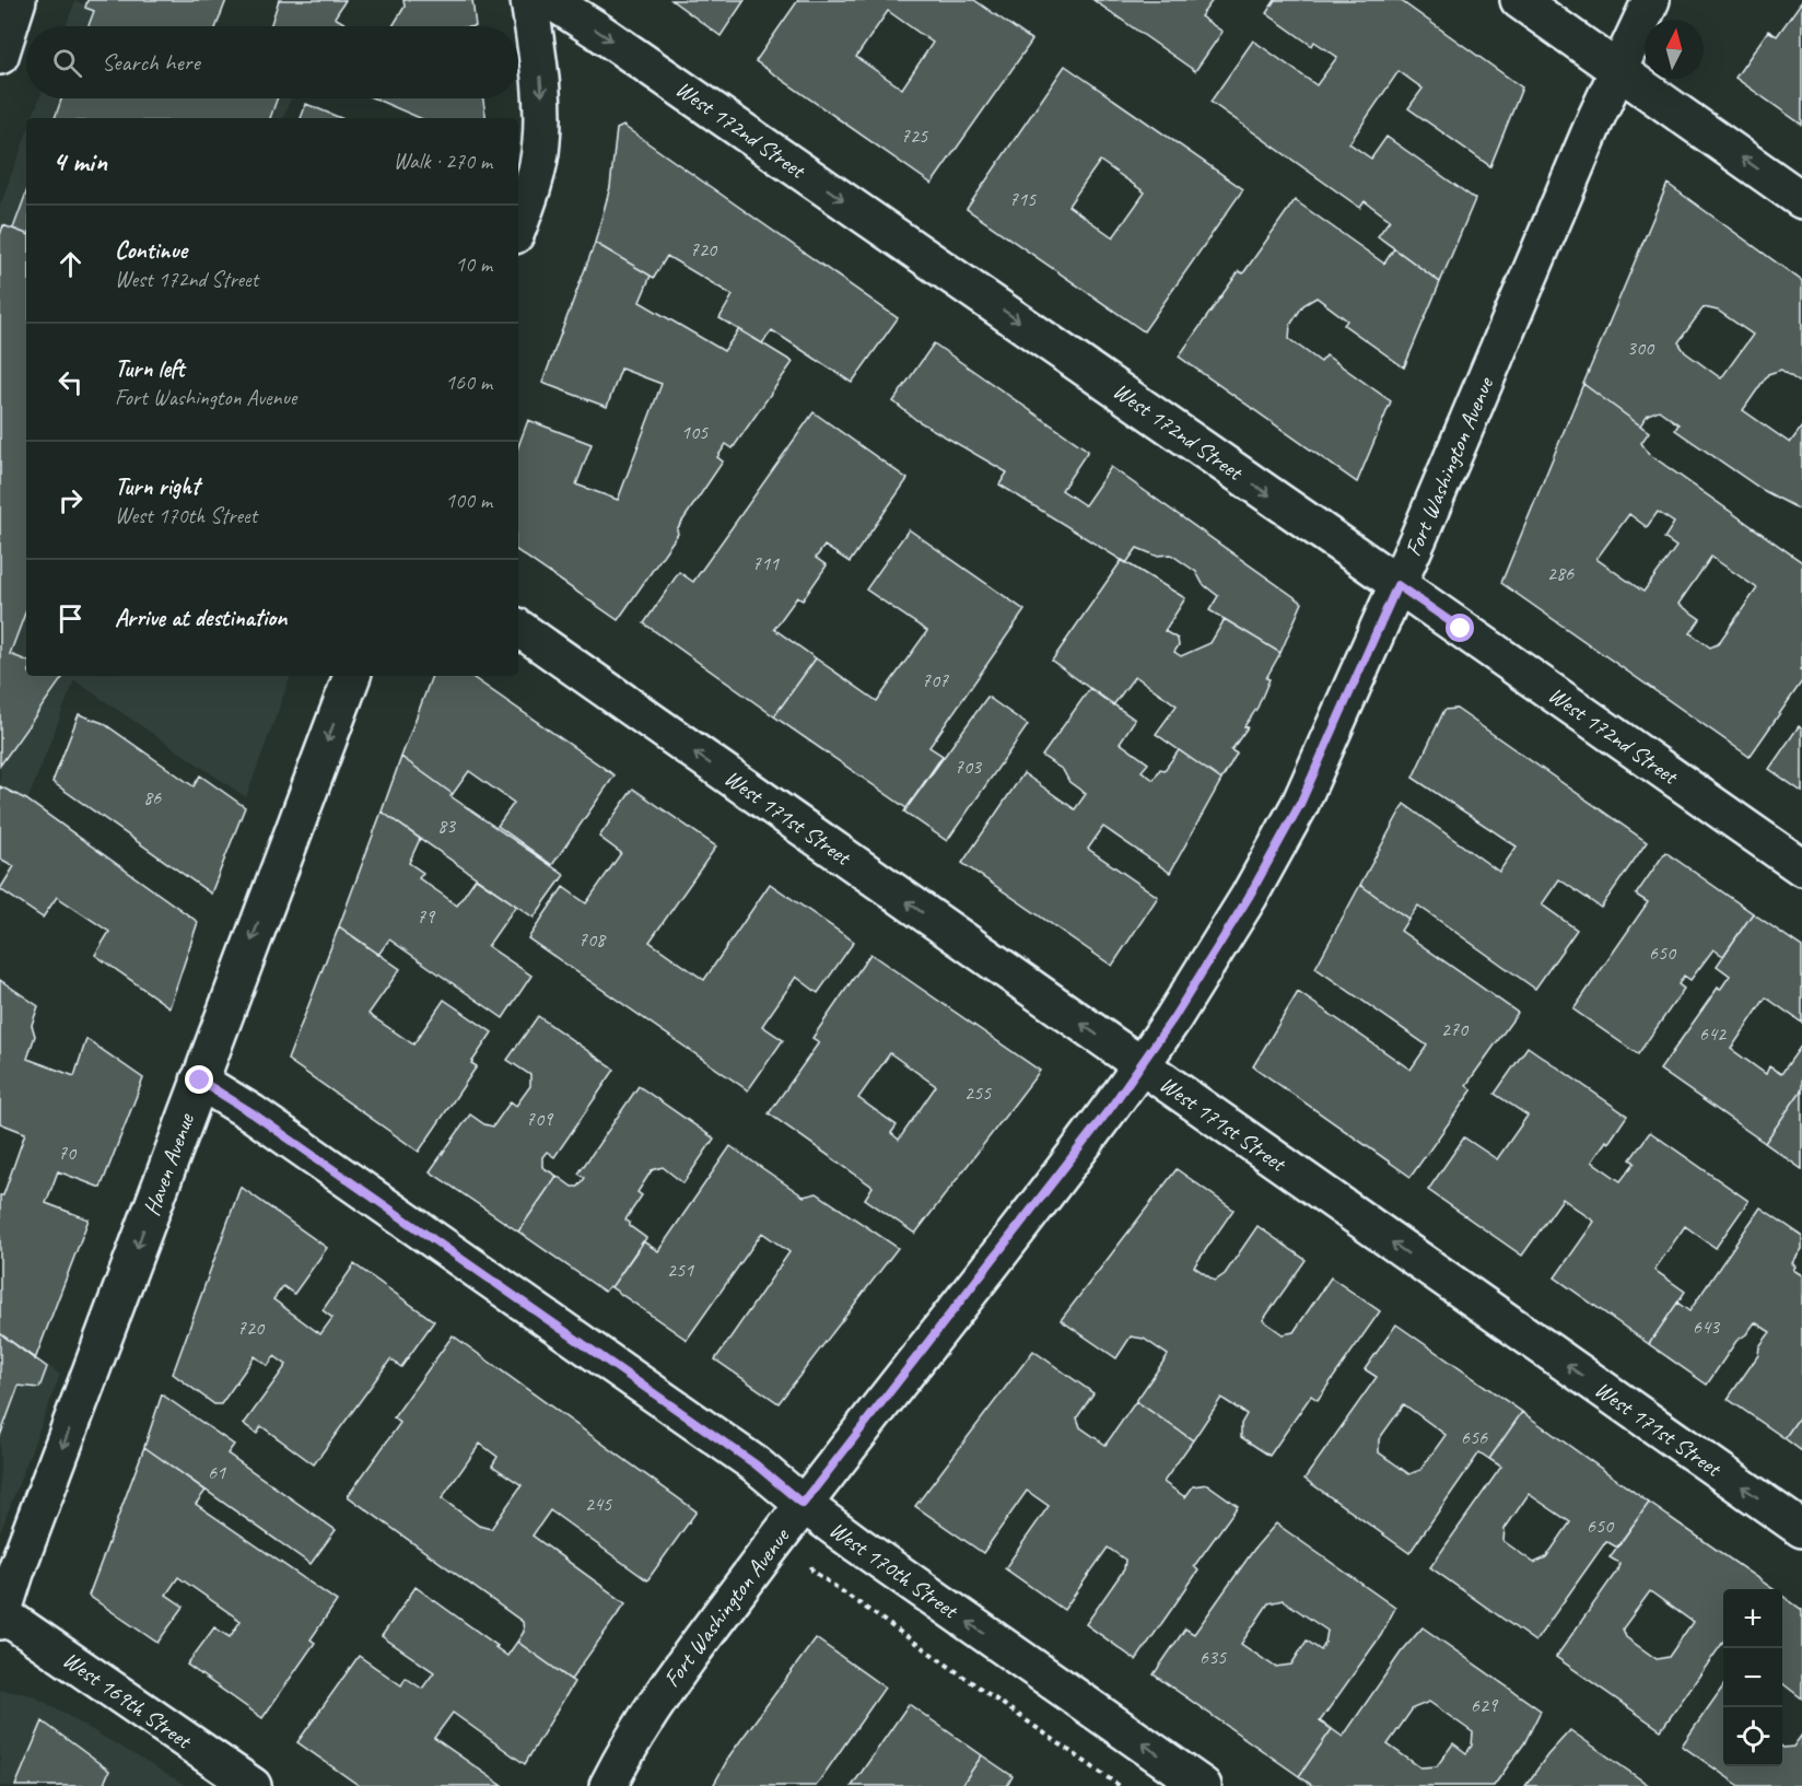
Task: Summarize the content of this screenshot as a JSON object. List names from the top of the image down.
{
  "streets": {
    "main road": [
      "West 172nd Street",
      "Fort Washington Avenue",
      "West 171st Street",
      "Haven Avenue",
      "West 170th Street",
      "West 169th Street"
    ]
  },
  "crossings": [
    ["West 172nd Street", "Fort Washington Avenue"],
    ["Fort Washington Avenue", "West 171st Street"],
    ["Fort Washington Avenue", "West 170th Street"],
    ["Haven Avenue", "West 170th Street"],
    ["Haven Avenue", "West 169th Street"]
  ],
  "one_way": [
    "West 172nd Street",
    "West 171st Street",
    "Haven Avenue",
    "West 170th Street"
  ],
  "house_numbers": [
    "725",
    "715",
    "720",
    "300",
    "105",
    "711",
    "286",
    "707",
    "703",
    "86",
    "83",
    "79",
    "708",
    "650",
    "270",
    "642",
    "255",
    "709",
    "70",
    "251",
    "643",
    "720",
    "656",
    "61",
    "245",
    "650",
    "635",
    "629"
  ],
  "north": "top",
  "page": {
    "search": "Search here",
    "heading": ["4 min", "Walk · 270 m"],
    "list": [
      ["Continue", "West 172nd Street", "10 m"],
      ["Turn left", "Fort Washington Avenue", "160 m"],
      ["Turn right", "West 170th Street", "100 m"],
      "Arrive at destination"
    ],
    "map_buttons": ["+", "−"]
  }
}
